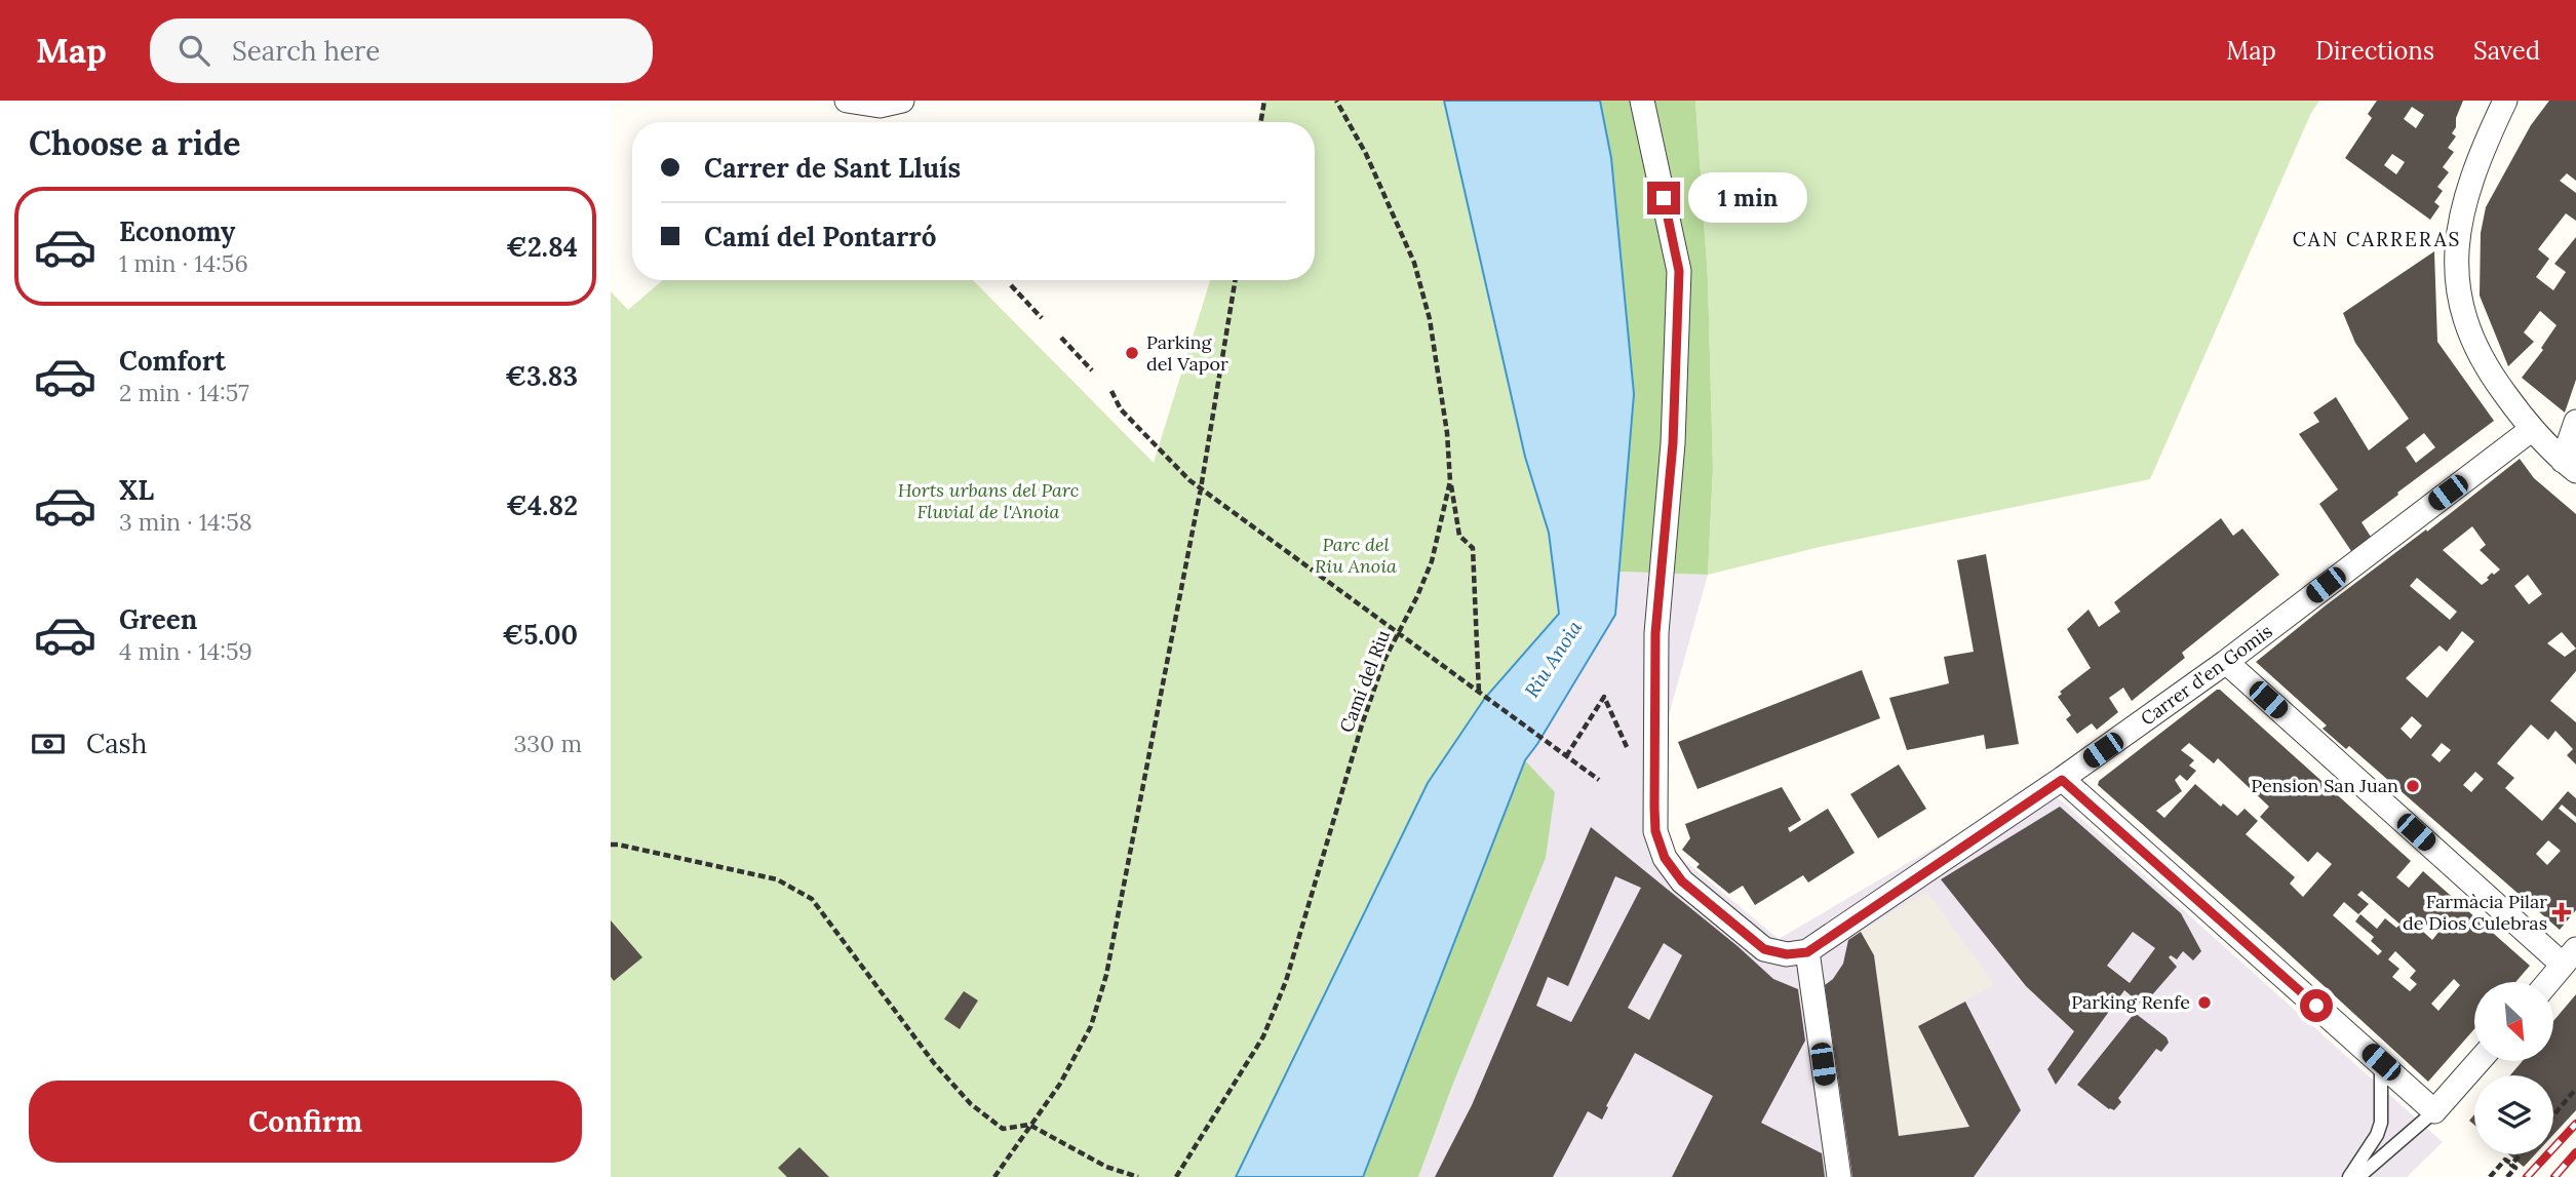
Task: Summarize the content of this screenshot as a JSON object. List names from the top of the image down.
{
  "streets": {
    "street": ["Carrer d'en Gomis"],
    "path": ["Camí del Riu"]
  },
  "districts": ["CAN CARRERAS"],
  "water": ["Riu Anoia"],
  "parks": ["Horts urbans del Parc Fluvial de l'Anoia", "Parc del Riu Anoia"],
  "places": {
    "other": ["Parking del Vapor", "Pension San Juan", "Parking Renfe"],
    "health": ["Farmàcia Pilar de Dios Culebras"]
  },
  "north": "bottom right",
  "page": {
    "header": "Map",
    "search": "Search here",
    "nav": ["Map", "Directions", "Saved"],
    "heading": "Choose a ride",
    "banner": ["Carrer de Sant Lluís", "Camí del Pontarró"],
    "bubble": "1 min",
    "list": [
      {
        "name": "Economy",
        "note": "1 min · 14:56",
        "value": "€2.84"
      },
      {
        "name": "Comfort",
        "note": "2 min · 14:57",
        "value": "€3.83"
      },
      {
        "name": "XL",
        "note": "3 min · 14:58",
        "value": "€4.82"
      },
      {
        "name": "Green",
        "note": "4 min · 14:59",
        "value": "€5.00"
      }
    ],
    "pay": ["Cash", "330 m"],
    "buttons": "Confirm"
  }
}
